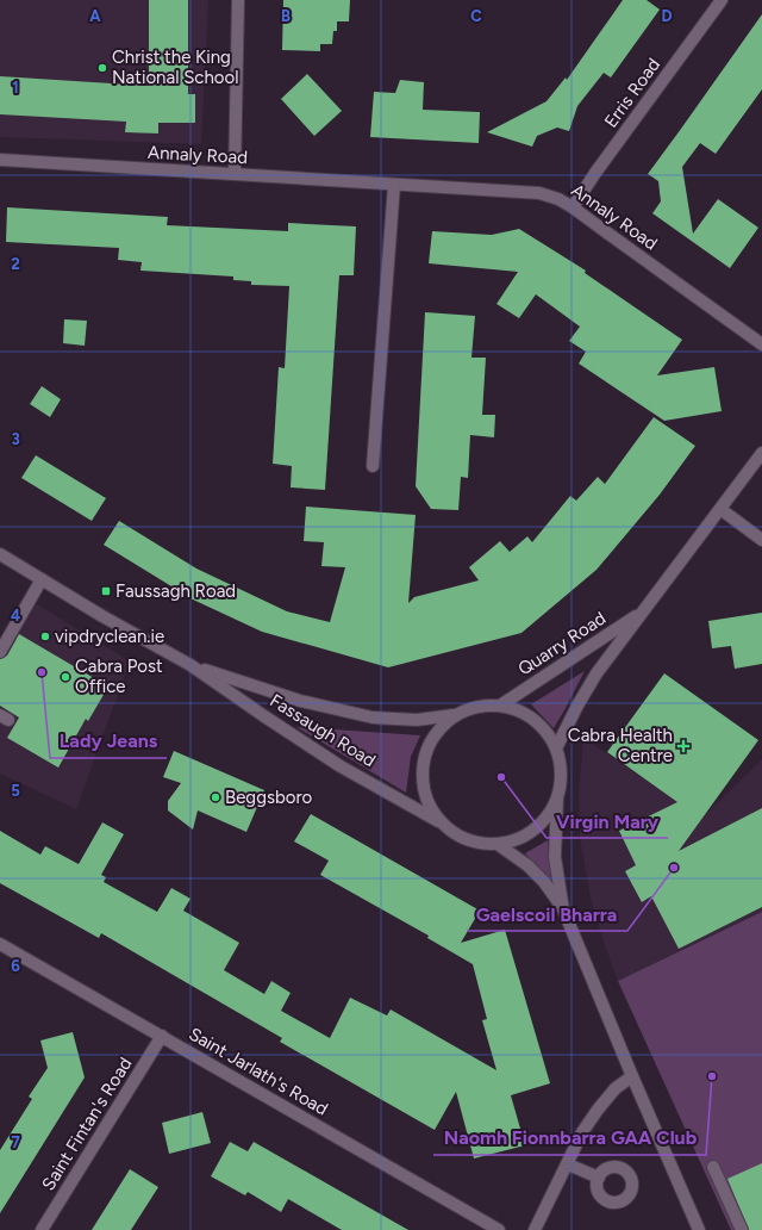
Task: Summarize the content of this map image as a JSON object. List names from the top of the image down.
{
  "streets": {
    "street": [
      "Erris Road",
      "Annaly Road",
      "Quarry Road",
      "Fassaugh Road",
      "Saint Jarlath's Road",
      "Saint Fintan's Road"
    ]
  },
  "crossings": [
    ["Erris Road", "Annaly Road"],
    ["Quarry Road", "Fassaugh Road"],
    ["Saint Jarlath's Road", "Saint Fintan's Road"]
  ],
  "places": {
    "other": [
      "Christ the King National School",
      "vipdryclean.ie",
      "Lady Jeans",
      "Cabra Post Office",
      "Virgin Mary",
      "Beggsboro",
      "Gaelscoil Bharra",
      "Naomh Fionnbarra GAA Club"
    ],
    "transit": ["Faussagh Road"],
    "health": ["Cabra Health Centre"]
  },
  "grid": {
    "columns": [
      "A",
      "B",
      "C",
      "D"
    ],
    "rows": [
      "1",
      "2",
      "3",
      "4",
      "5",
      "6",
      "7"
    ]
  }
}
